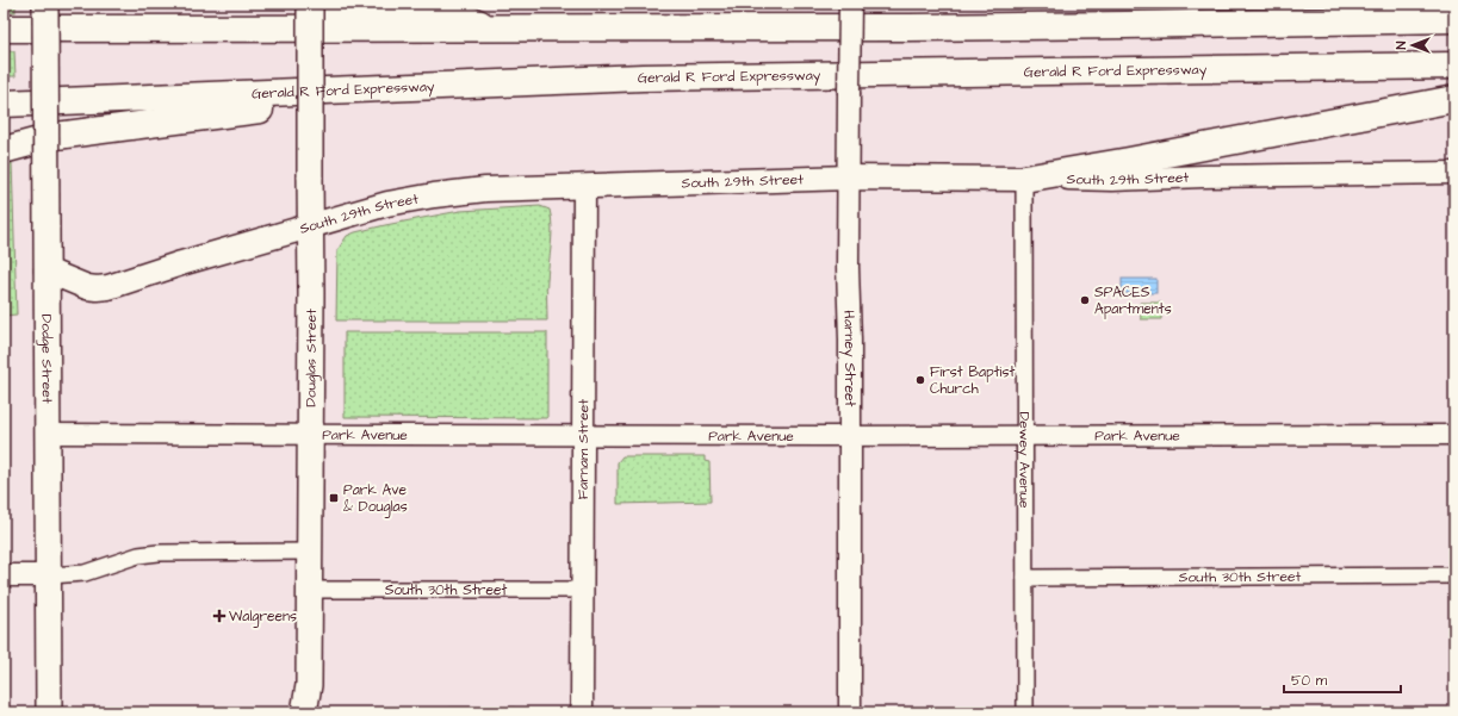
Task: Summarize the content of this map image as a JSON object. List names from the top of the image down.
{
  "streets": {
    "highway": ["Gerald R Ford Expressway", "Dodge Street", "Douglas Street"],
    "main road": ["South 29th Street", "Harney Street", "Farnam Street"],
    "street": ["Park Avenue", "Dewey Avenue", "South 30th Street"]
  },
  "crossings": [
    ["South 29th Street", "Dodge Street"],
    ["South 29th Street", "Harney Street"],
    ["South 29th Street", "Douglas Street"],
    ["South 29th Street", "Farnam Street"],
    ["South 29th Street", "Dewey Avenue"],
    ["Dodge Street", "Park Avenue"],
    ["Harney Street", "Park Avenue"],
    ["Douglas Street", "Park Avenue"],
    ["Douglas Street", "South 30th Street"],
    ["Park Avenue", "Farnam Street"],
    ["Park Avenue", "Dewey Avenue"],
    ["Farnam Street", "South 30th Street"],
    ["Dewey Avenue", "South 30th Street"]
  ],
  "places": {
    "other": ["SPACES Apartments", "First Baptist Church"],
    "transit": ["Park Ave & Douglas"],
    "health": ["Walgreens"]
  },
  "scale_bar": "50 m",
  "north": "left"
}
